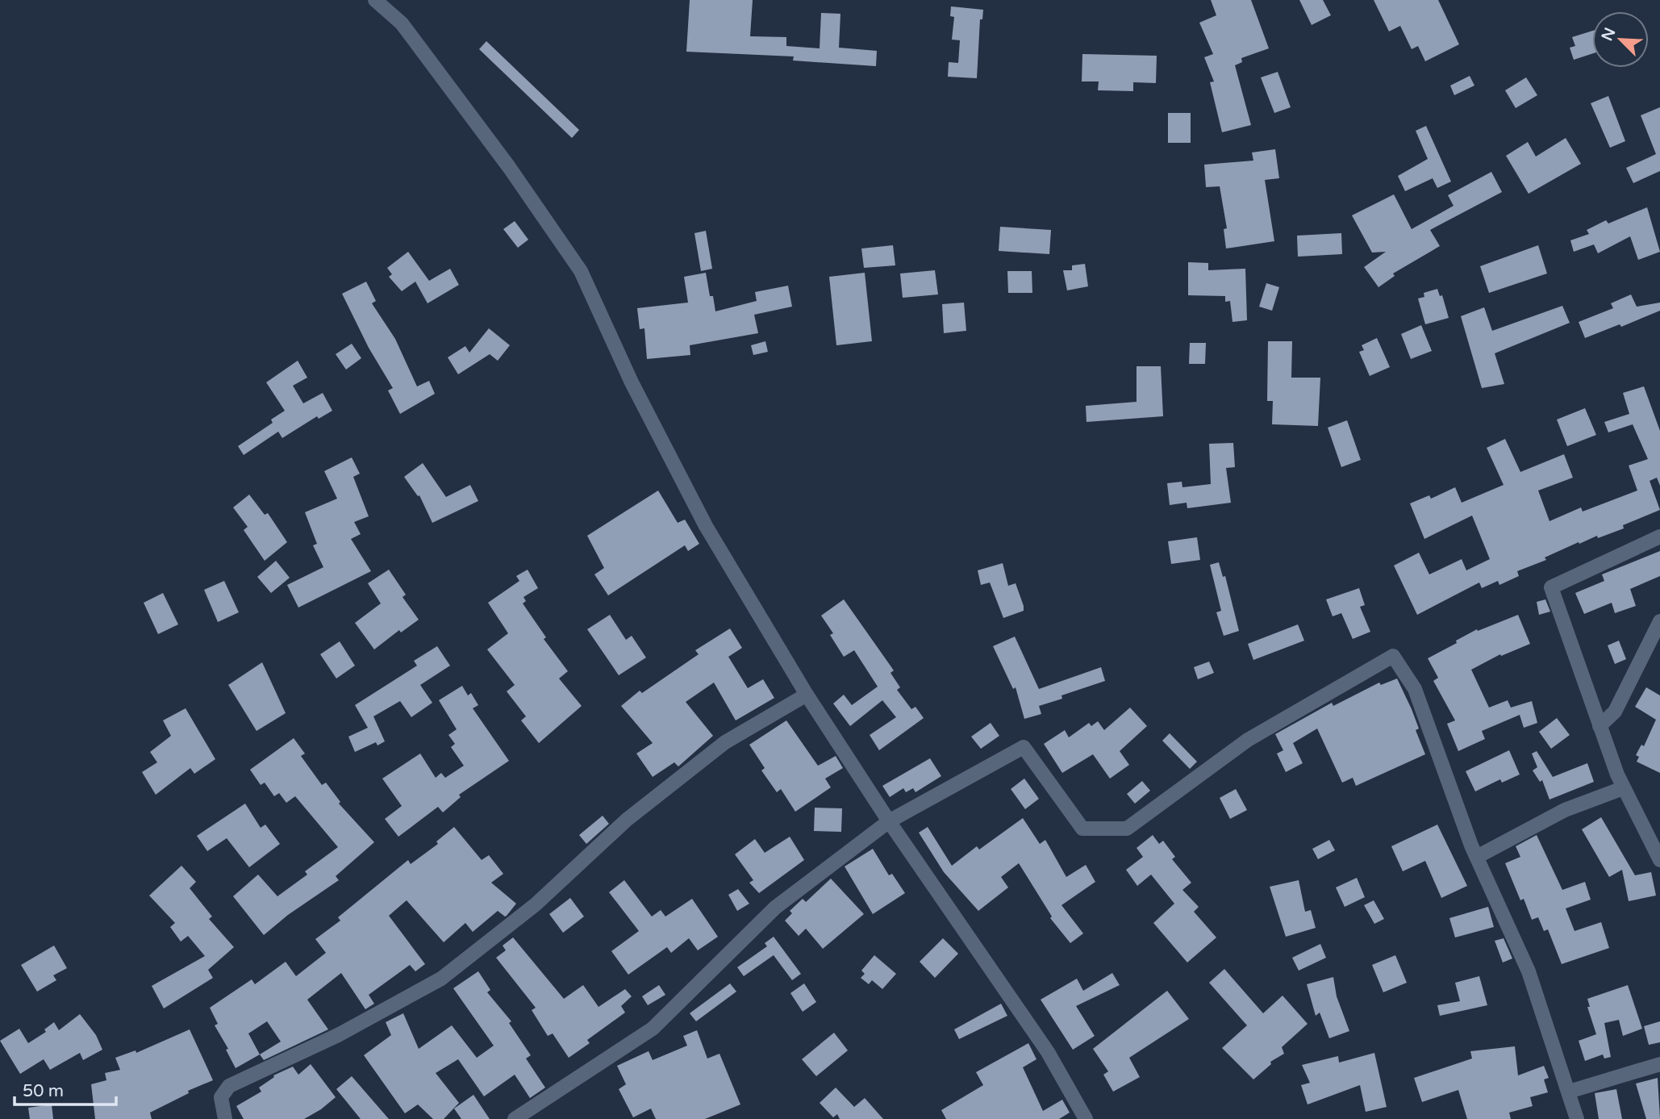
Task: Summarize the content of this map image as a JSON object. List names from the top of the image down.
{
  "scale_bar": "50 m",
  "north": "top left"
}
